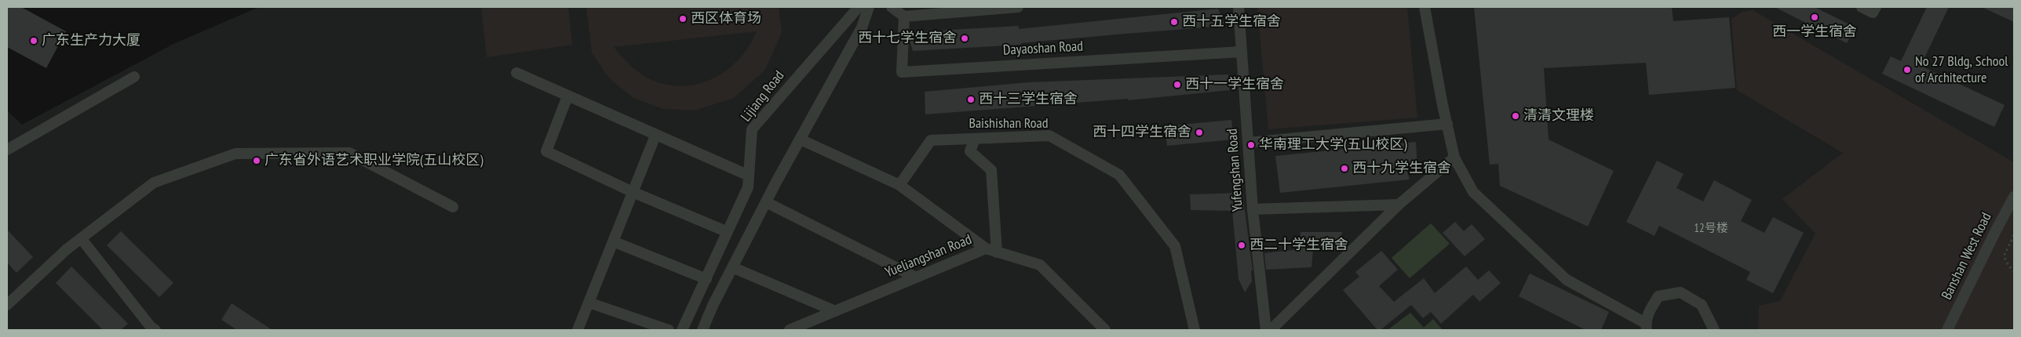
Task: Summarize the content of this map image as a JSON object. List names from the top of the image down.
{
  "streets": {
    "street": [
      "Dayaoshan Road",
      "Lijiang Road",
      "Baishishan Road",
      "Yufengshan Road",
      "Yueliangshan Road",
      "Banshan West Road"
    ]
  },
  "crossings": [
    ["Dayaoshan Road", "Yufengshan Road"]
  ],
  "places": [
    "西一学生宿舍",
    "西区体育场",
    "西十五学生宿舍",
    "西十七学生宿舍",
    "广东生产力大厦",
    "No 27 Bldg, School of Architecture",
    "西十一学生宿舍",
    "西十三学生宿舍",
    "清清文理楼",
    "西十四学生宿舍",
    "华南理工大学(五山校区)",
    "广东省外语艺术职业学院(五山校区)",
    "西十九学生宿舍",
    "西二十学生宿舍"
  ],
  "house_numbers": ["12号楼"]
}
